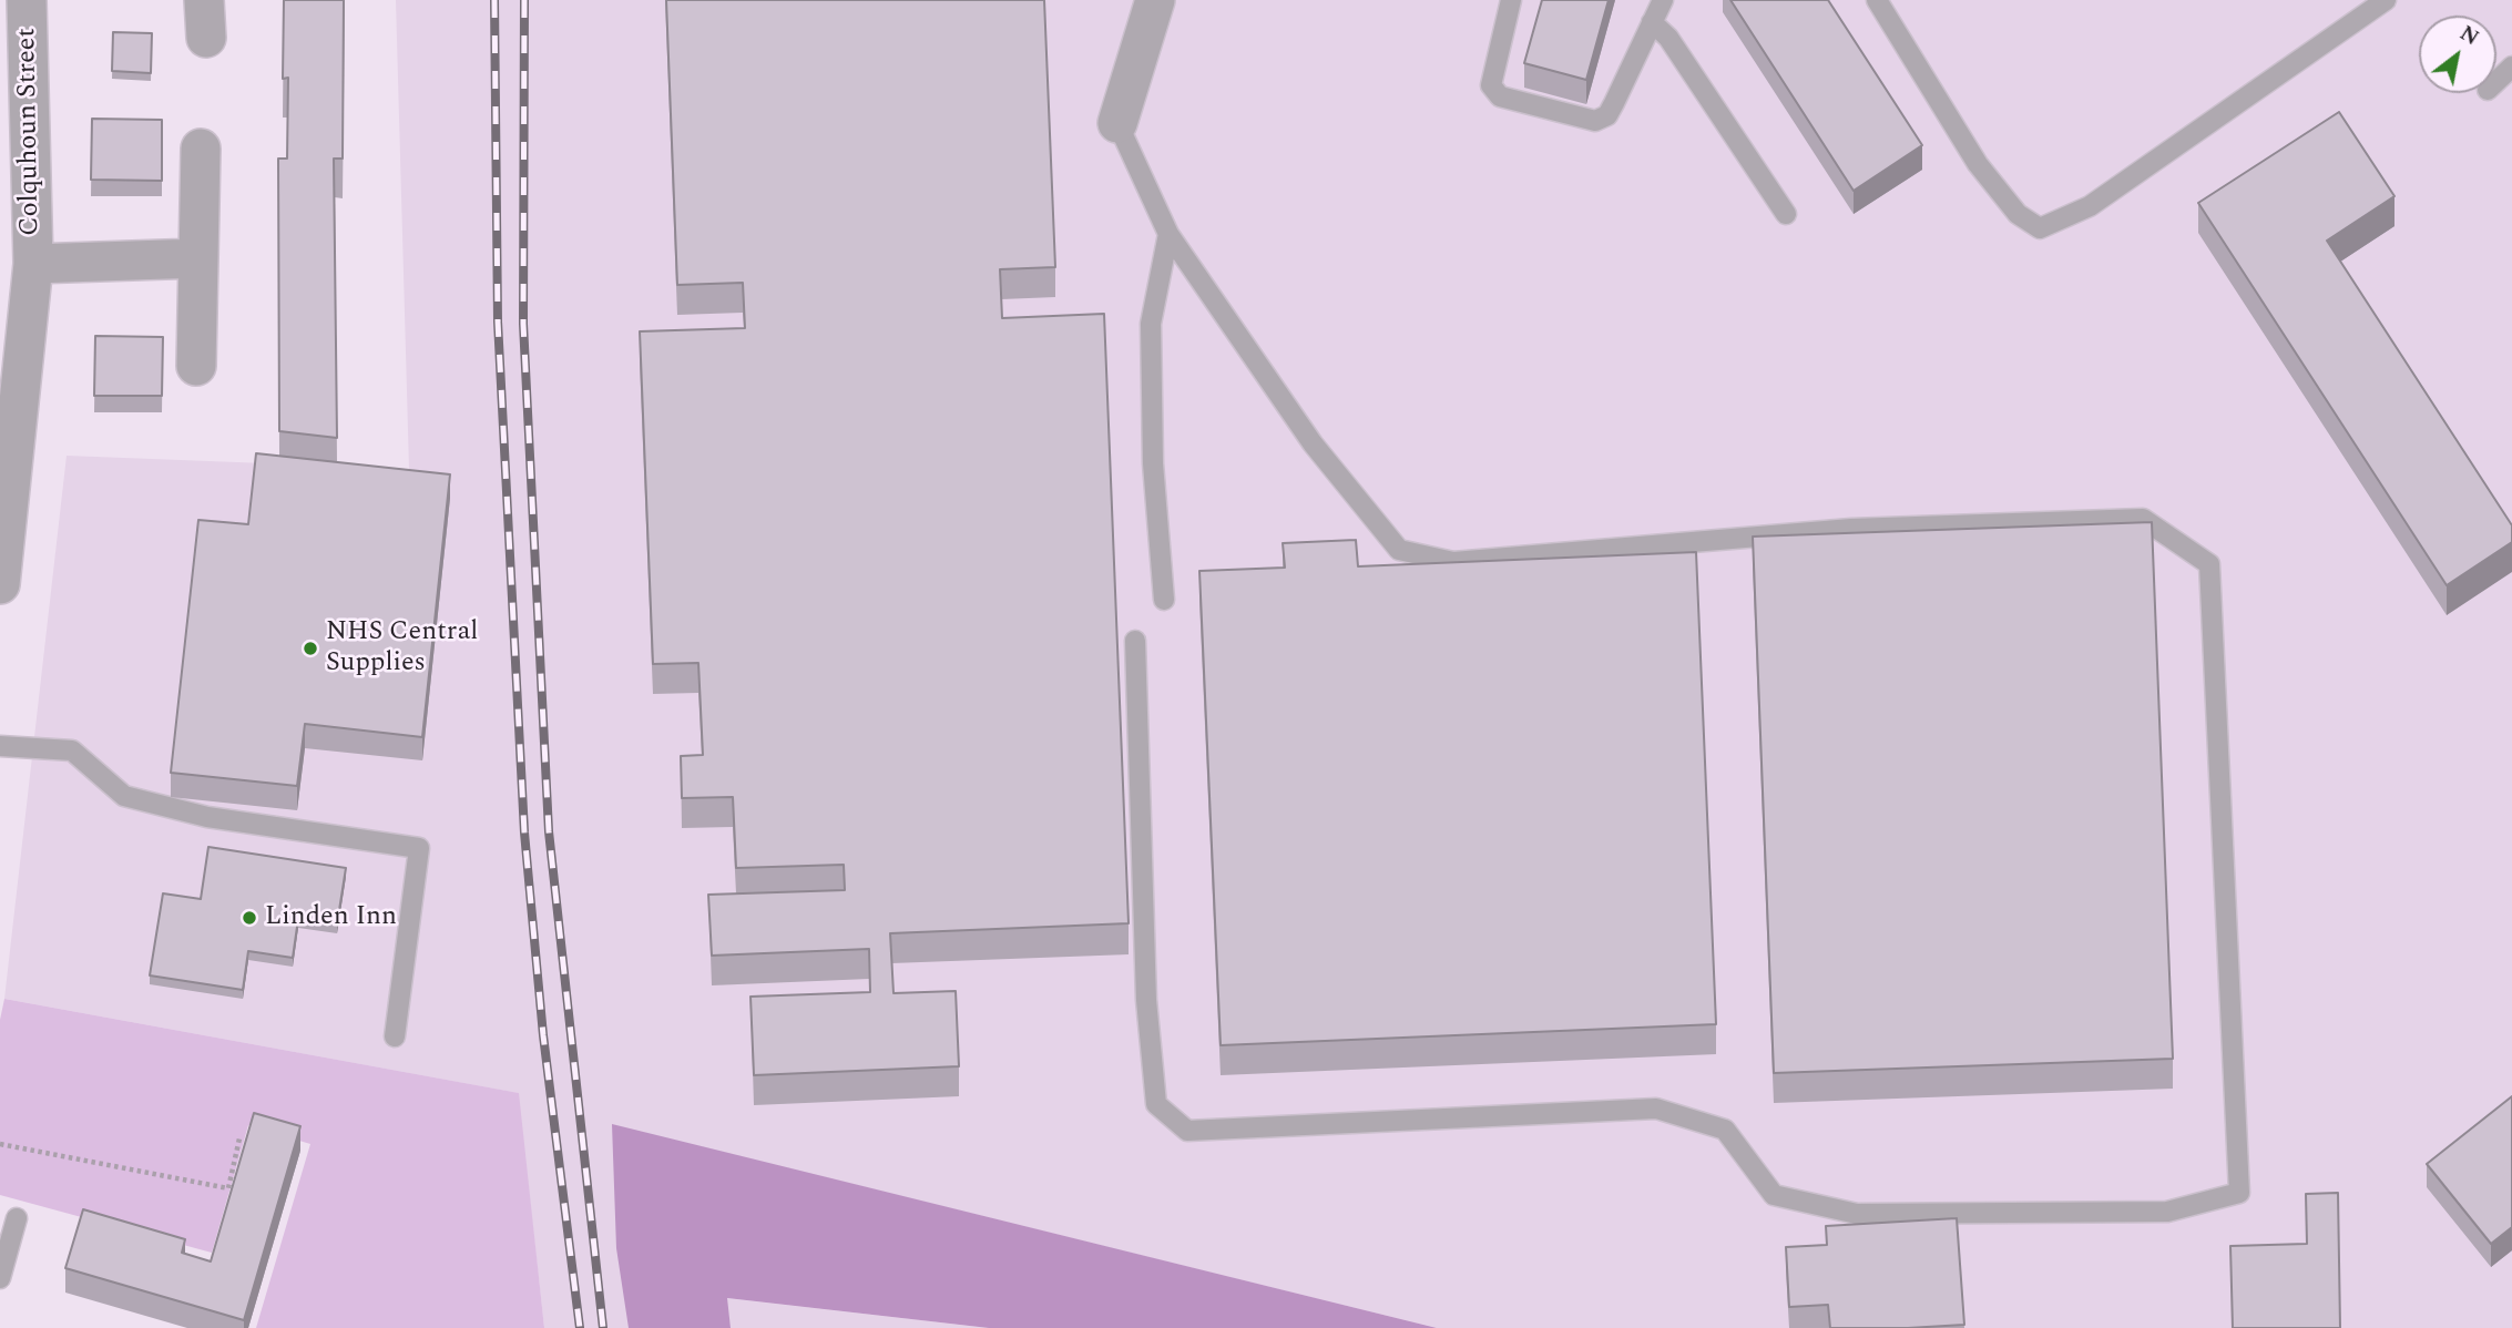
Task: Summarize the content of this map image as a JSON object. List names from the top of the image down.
{
  "streets": {
    "street": ["Colquhoun Street"]
  },
  "places": ["NHS Central Supplies", "Linden Inn"],
  "north": "top right"
}
